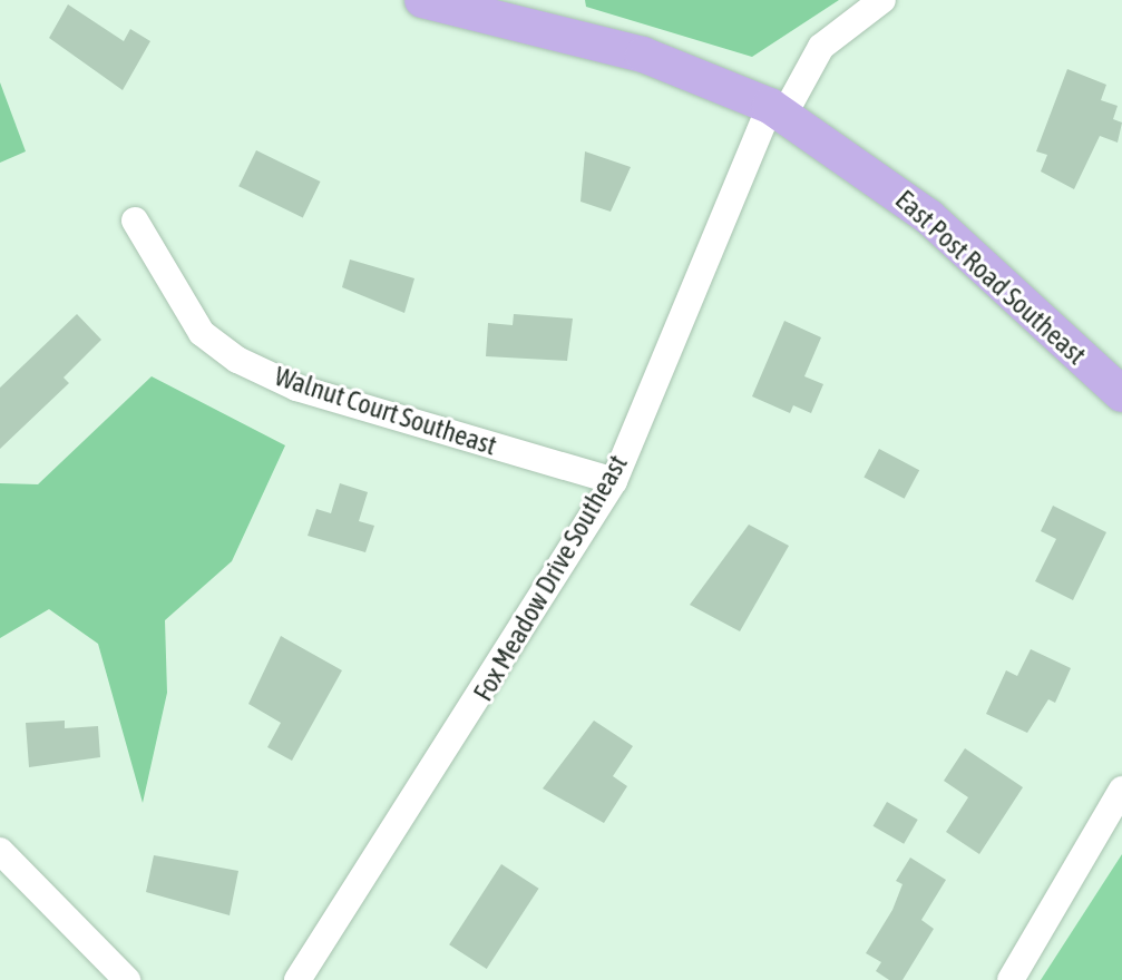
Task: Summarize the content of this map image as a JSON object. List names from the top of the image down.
{
  "streets": {
    "main road": ["East Post Road Southeast"],
    "street": ["Walnut Court Southeast", "Fox Meadow Drive Southeast"]
  },
  "crossings": [
    ["East Post Road Southeast", "Fox Meadow Drive Southeast"],
    ["Walnut Court Southeast", "Fox Meadow Drive Southeast"]
  ]
}
